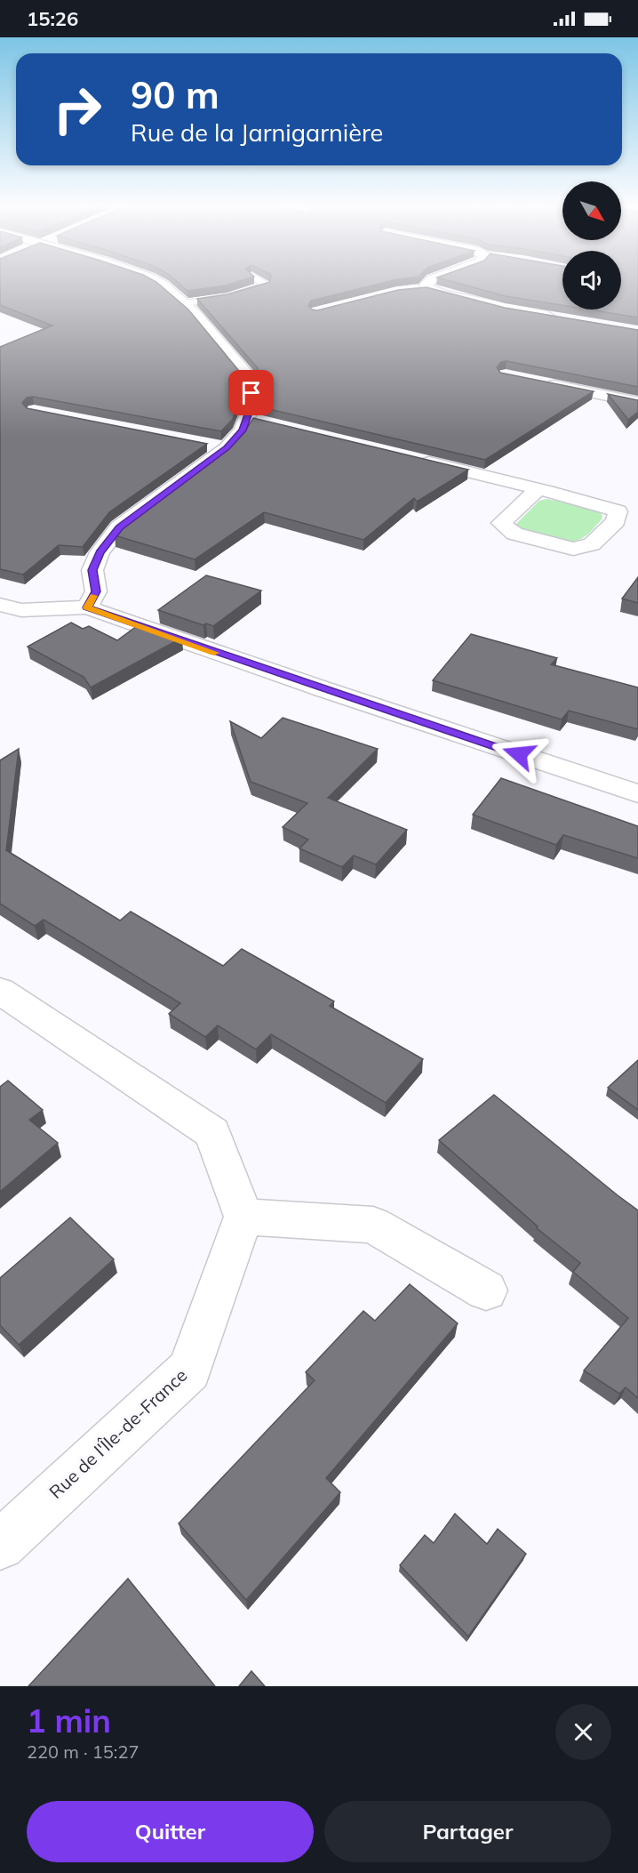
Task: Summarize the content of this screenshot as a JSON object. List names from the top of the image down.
{
  "streets": {
    "street": ["Rue de l'Île-de-France"]
  },
  "north": "bottom right",
  "page": {
    "status": "15:26",
    "turn": ["90 m", "Rue de la Jarnigarnière"],
    "heading": ["1 min", "220 m · 15:27"],
    "buttons": ["Quitter", "Partager"]
  }
}
